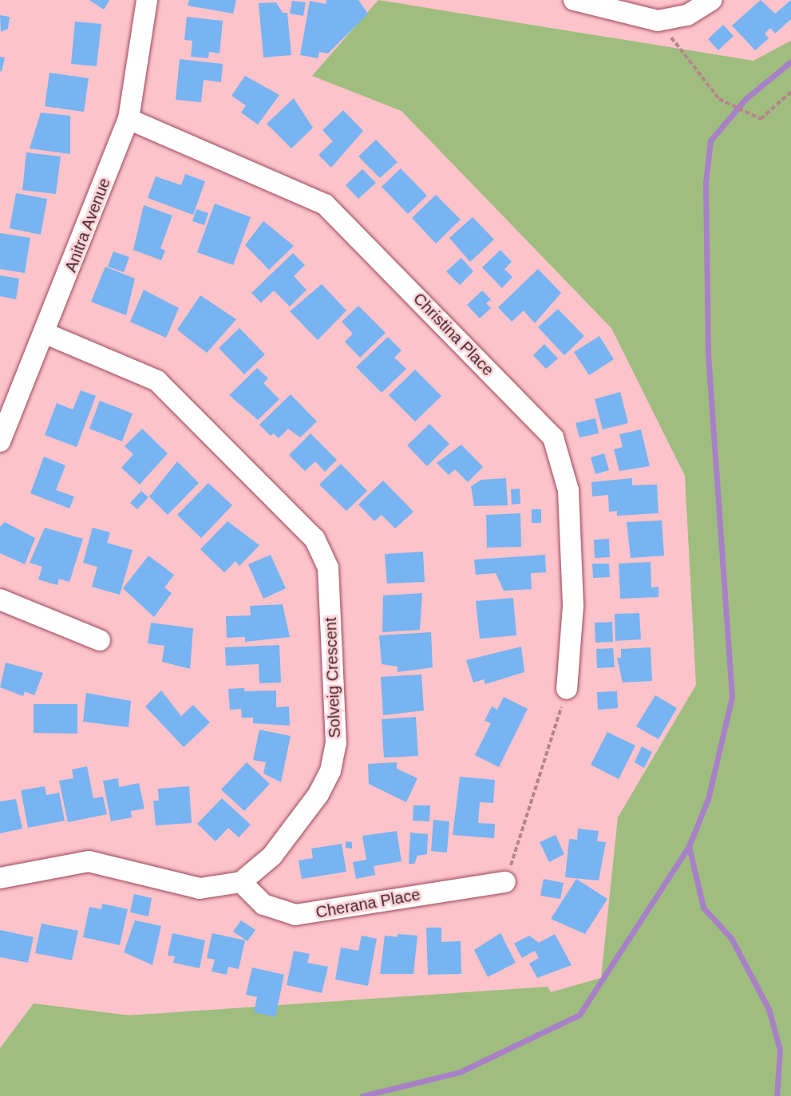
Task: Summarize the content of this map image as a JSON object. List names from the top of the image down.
{
  "streets": {
    "street": [
      "Anitra Avenue",
      "Christina Place",
      "Solveig Crescent",
      "Cherana Place"
    ]
  },
  "crossings": [
    ["Anitra Avenue", "Christina Place"],
    ["Anitra Avenue", "Solveig Crescent"],
    ["Solveig Crescent", "Cherana Place"]
  ]
}
